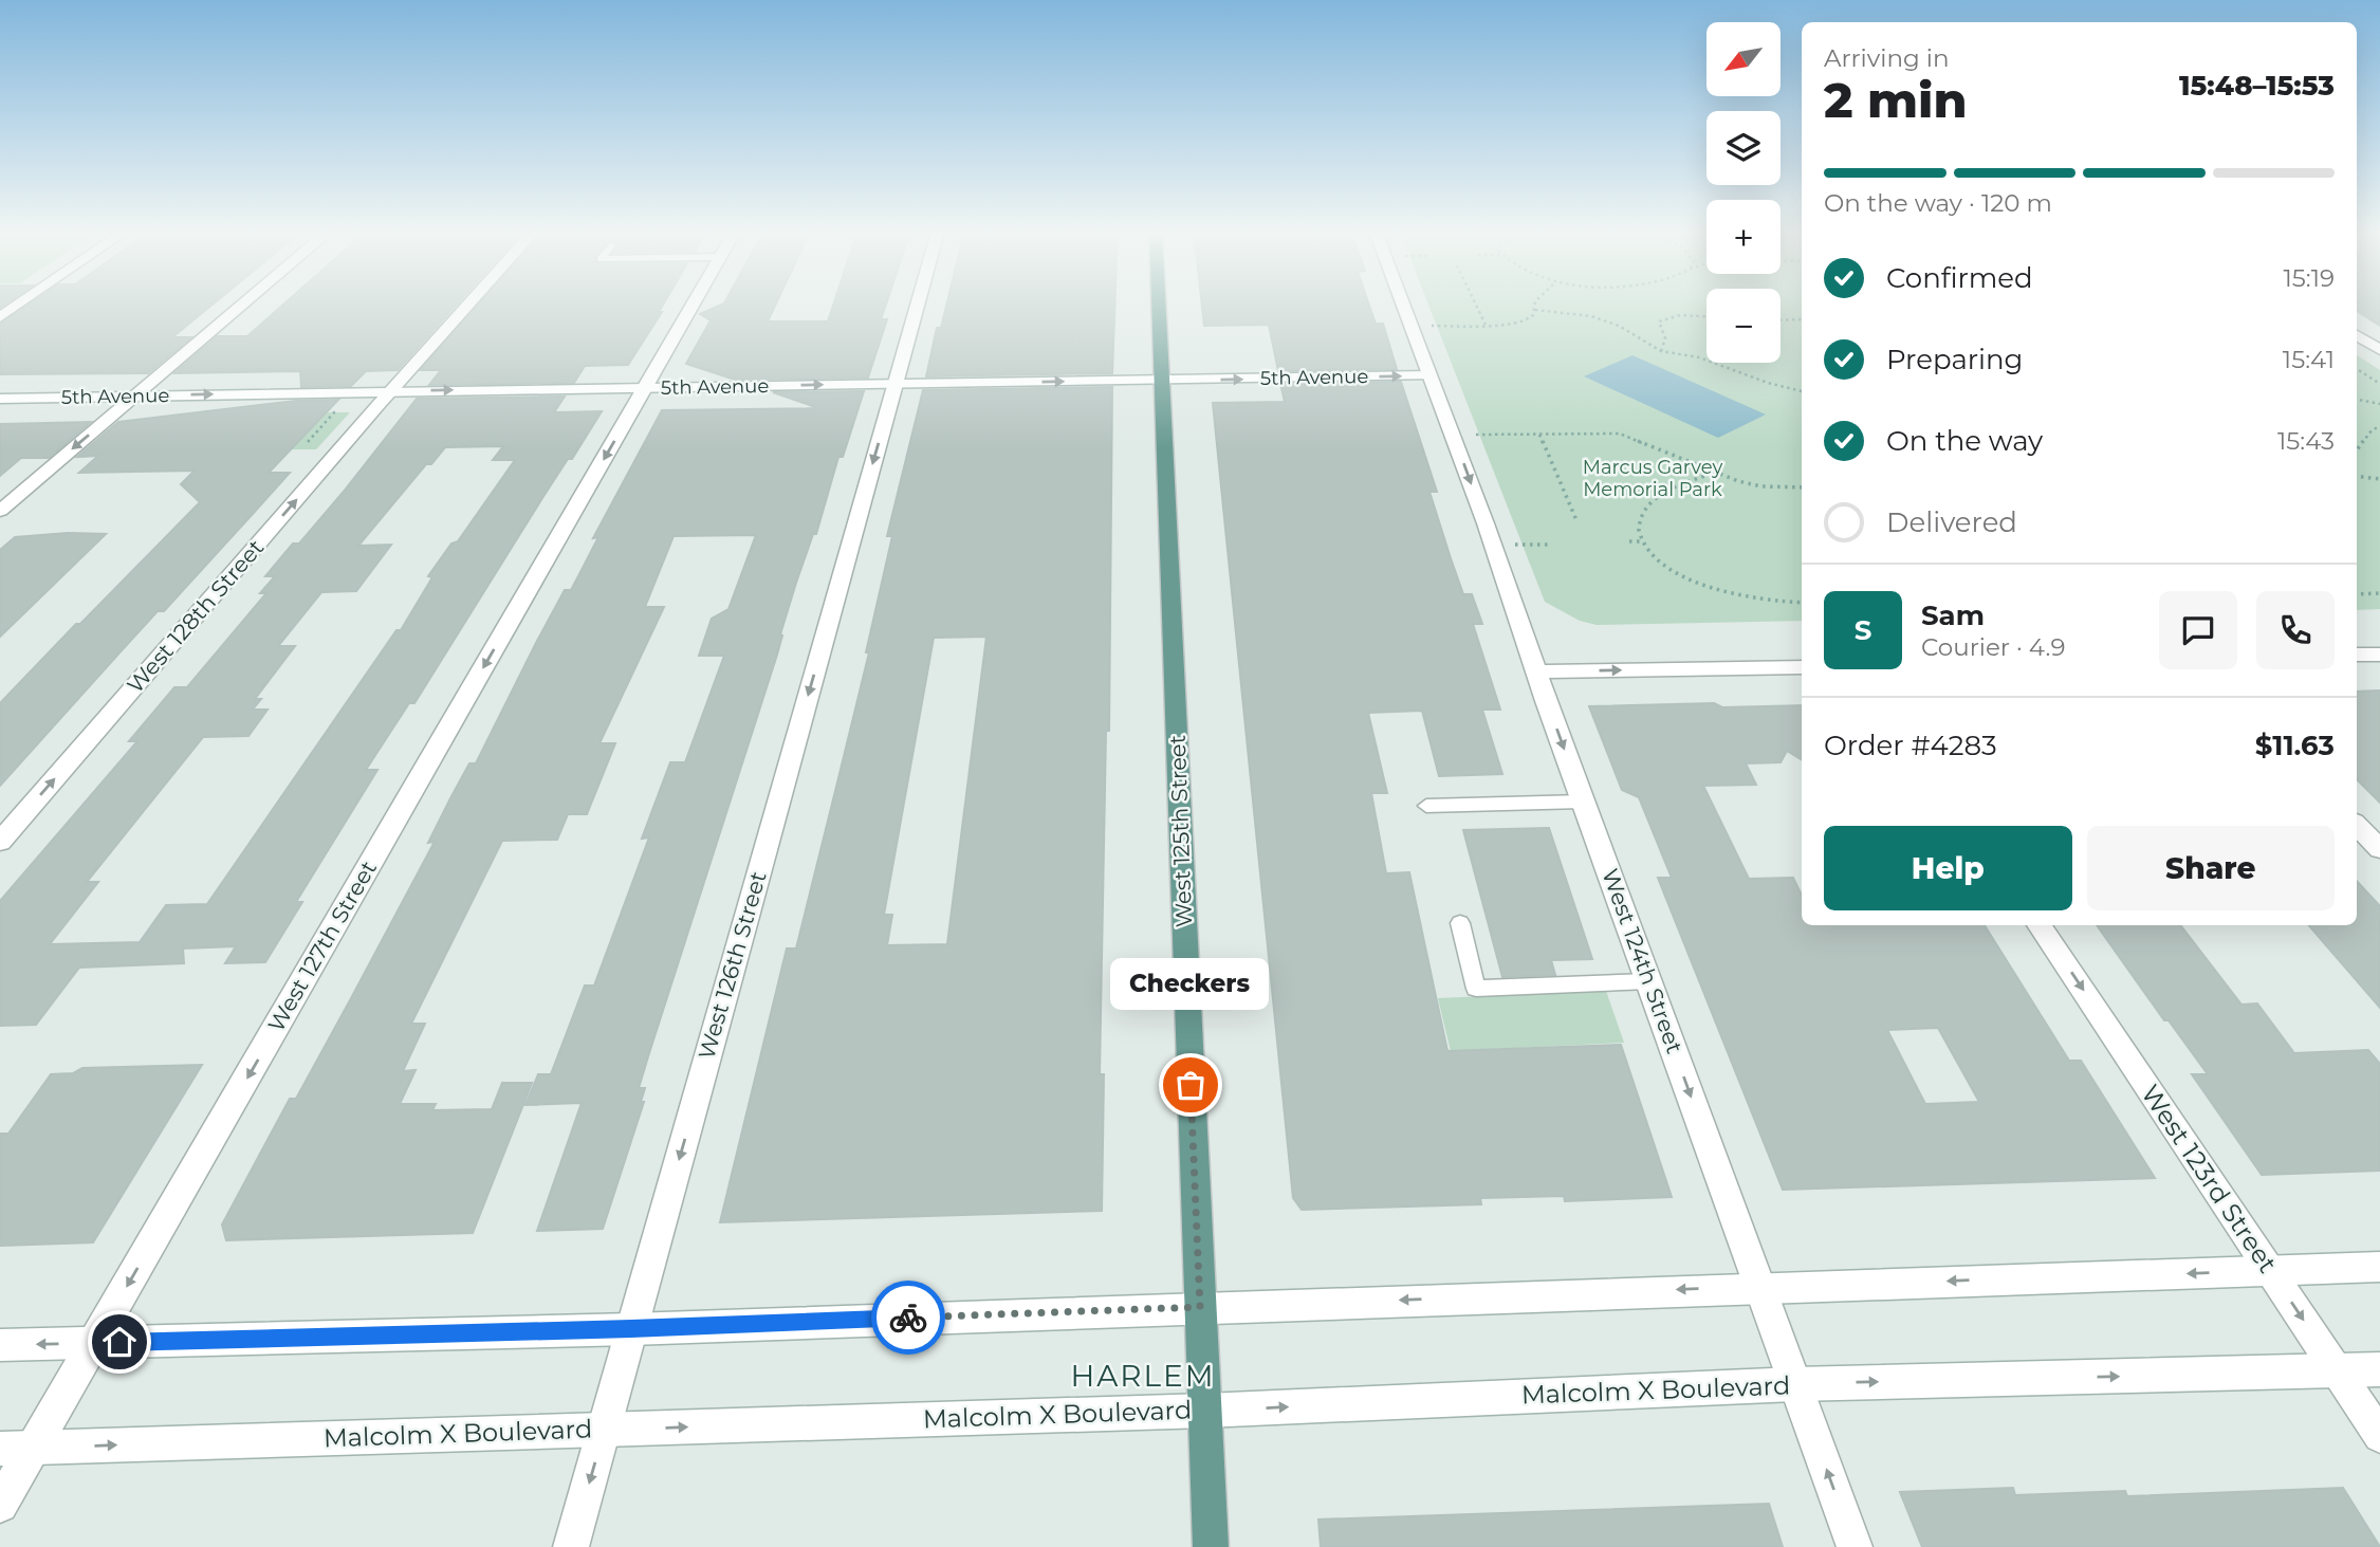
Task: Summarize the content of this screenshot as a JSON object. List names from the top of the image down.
{
  "streets": {
    "main road": ["West 125th Street"],
    "street": [
      "5th Avenue",
      "West 128th Street",
      "West 127th Street",
      "West 124th Street",
      "West 126th Street",
      "West 123rd Street",
      "Malcolm X Boulevard"
    ]
  },
  "crossings": [
    ["5th Avenue", "West 128th Street"],
    ["5th Avenue", "West 125th Street"],
    ["5th Avenue", "West 127th Street"],
    ["5th Avenue", "West 124th Street"],
    ["5th Avenue", "West 126th Street"],
    ["West 125th Street", "Malcolm X Boulevard"],
    ["West 127th Street", "Malcolm X Boulevard"],
    ["West 124th Street", "Malcolm X Boulevard"],
    ["West 126th Street", "Malcolm X Boulevard"],
    ["West 123rd Street", "Malcolm X Boulevard"]
  ],
  "one_way": [
    "5th Avenue",
    "West 127th Street",
    "West 126th Street",
    "West 123rd Street"
  ],
  "districts": ["HARLEM"],
  "parks": ["Marcus Garvey Memorial Park"],
  "places": ["Checkers"],
  "north": "bottom left",
  "page": {
    "map_buttons": ["+", "−"],
    "heading": ["2 min", "Arriving in", "15:48–15:53"],
    "panel": [
      "Sam",
      "Courier · 4.9",
      "Order #4283",
      "$11.63"
    ],
    "bar": "On the way · 120 m",
    "list": [
      ["Confirmed", "15:19"],
      ["Preparing", "15:41"],
      ["On the way", "15:43"],
      "Delivered"
    ],
    "round": "S",
    "buttons": ["Help", "Share"],
    "bubble": "Checkers"
  }
}
